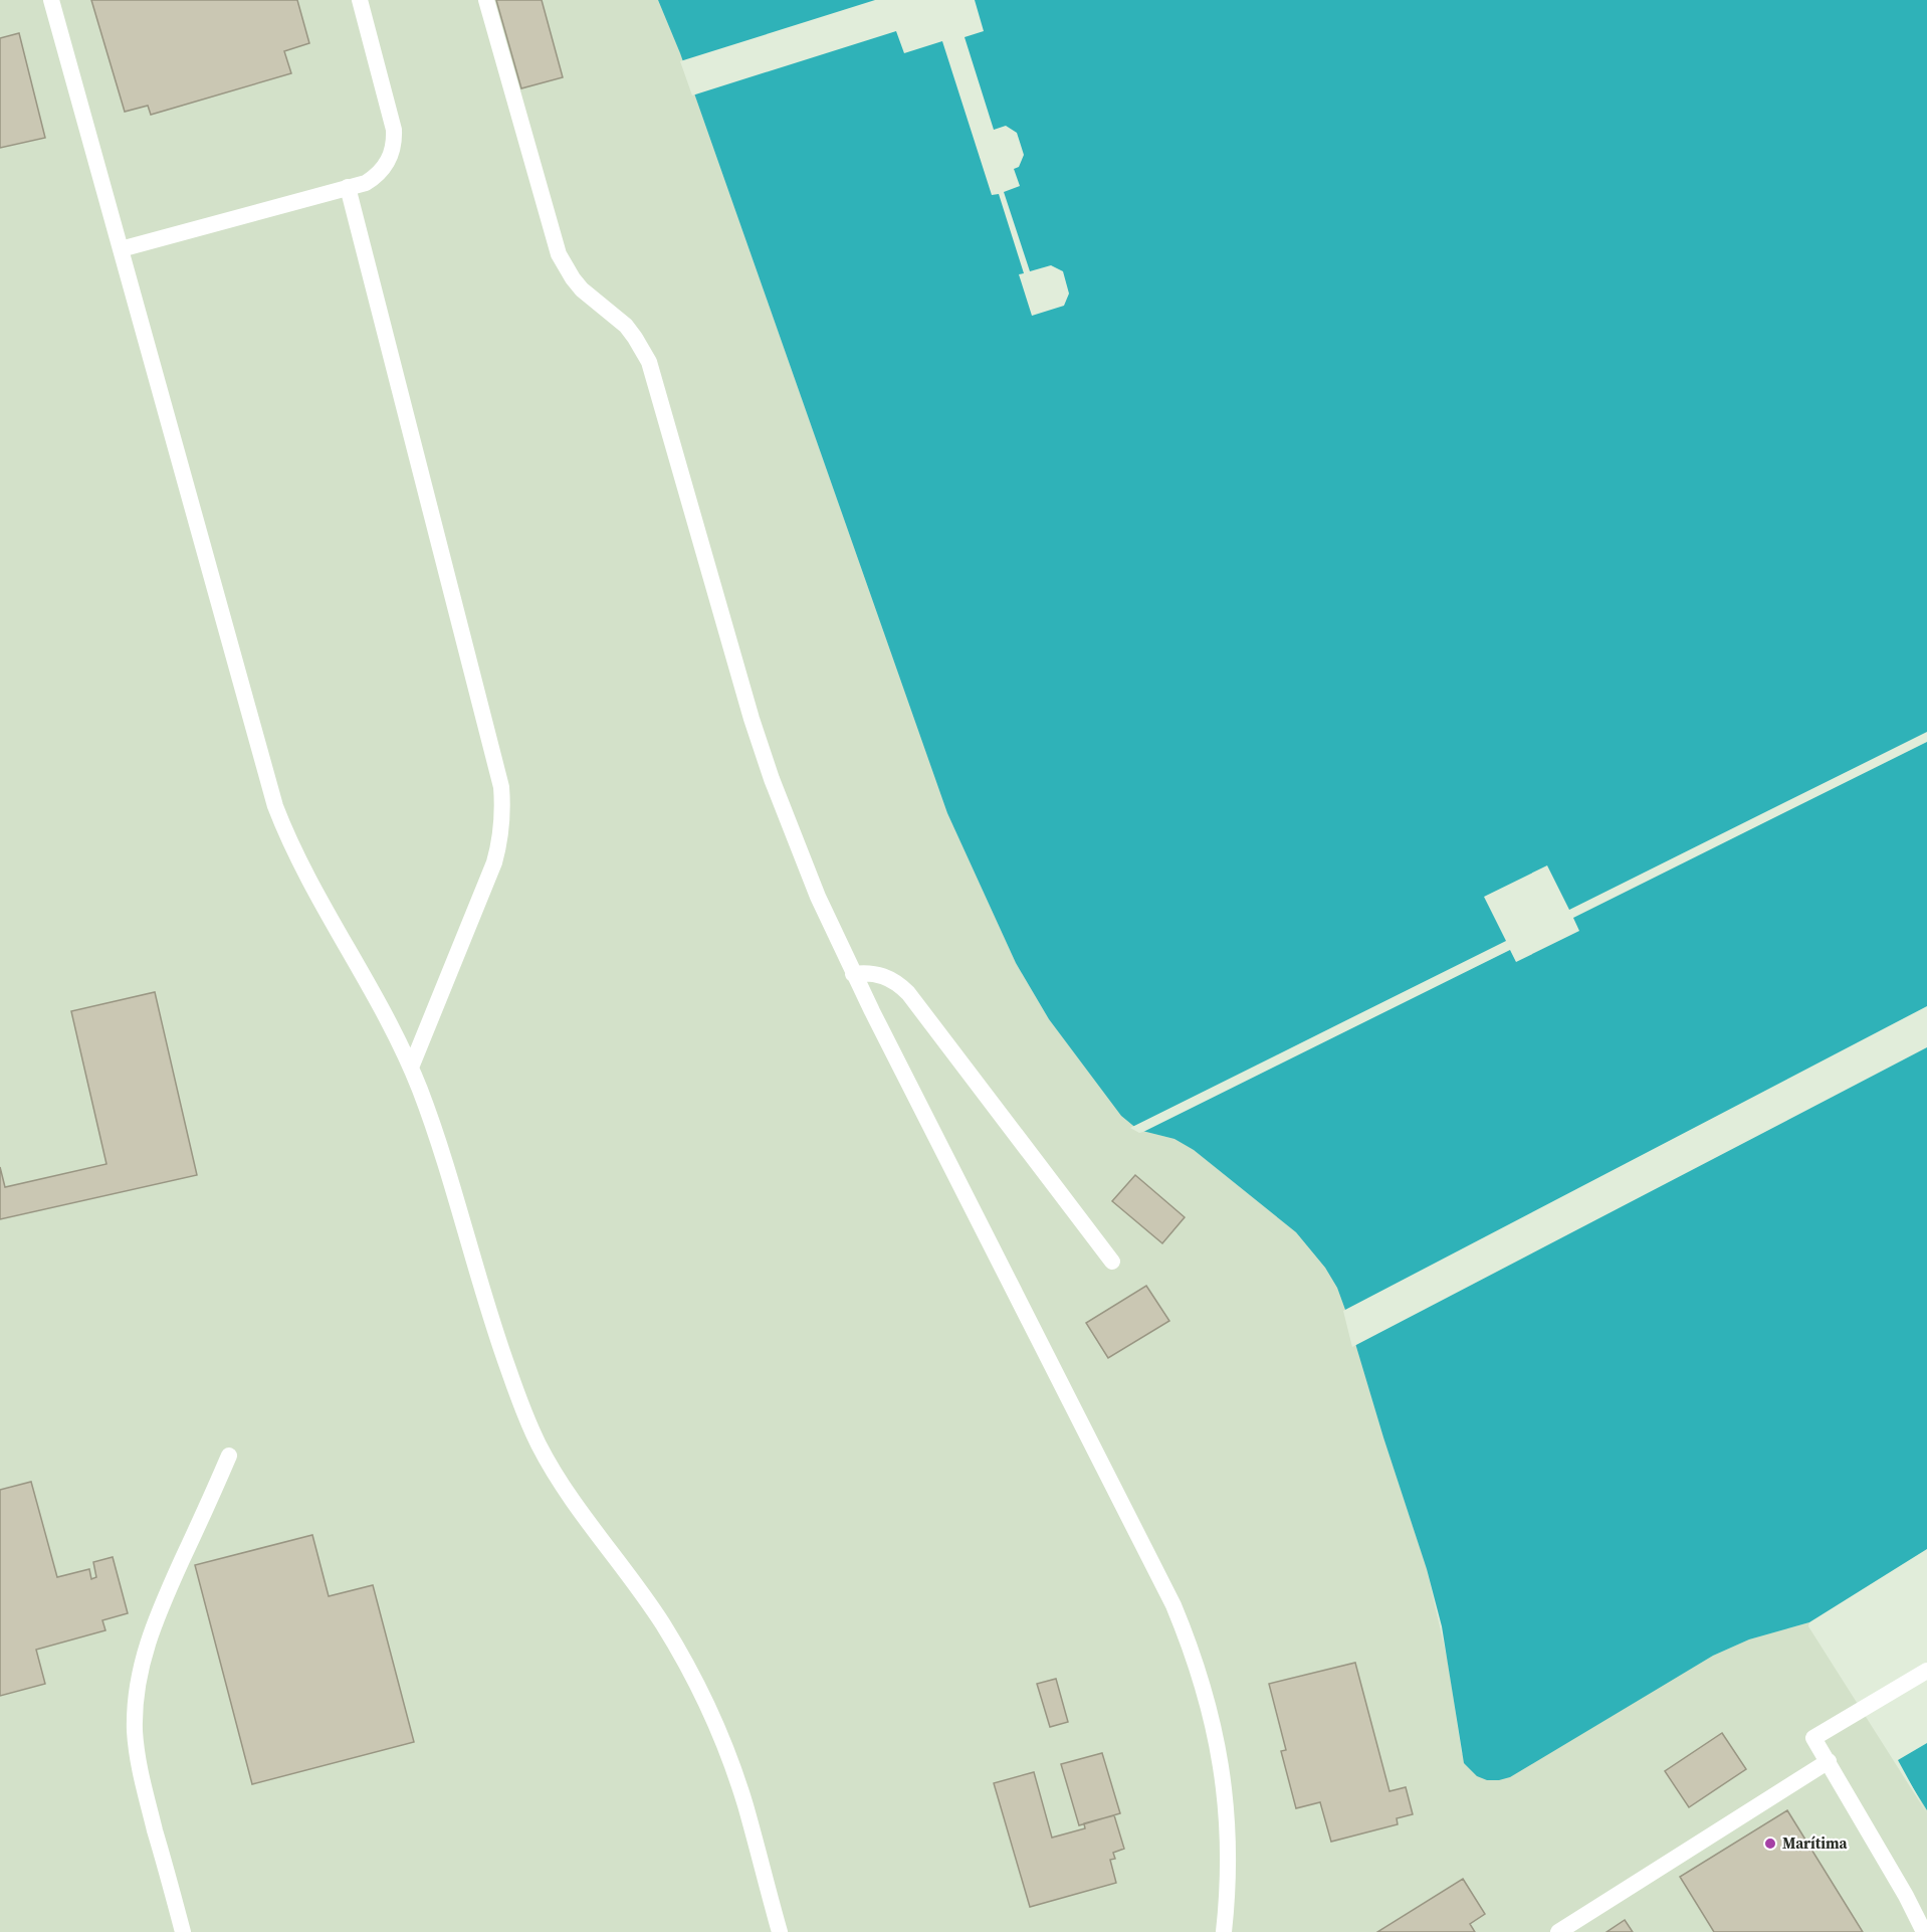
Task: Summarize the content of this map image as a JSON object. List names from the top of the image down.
{
  "places": ["Marítima"]
}
